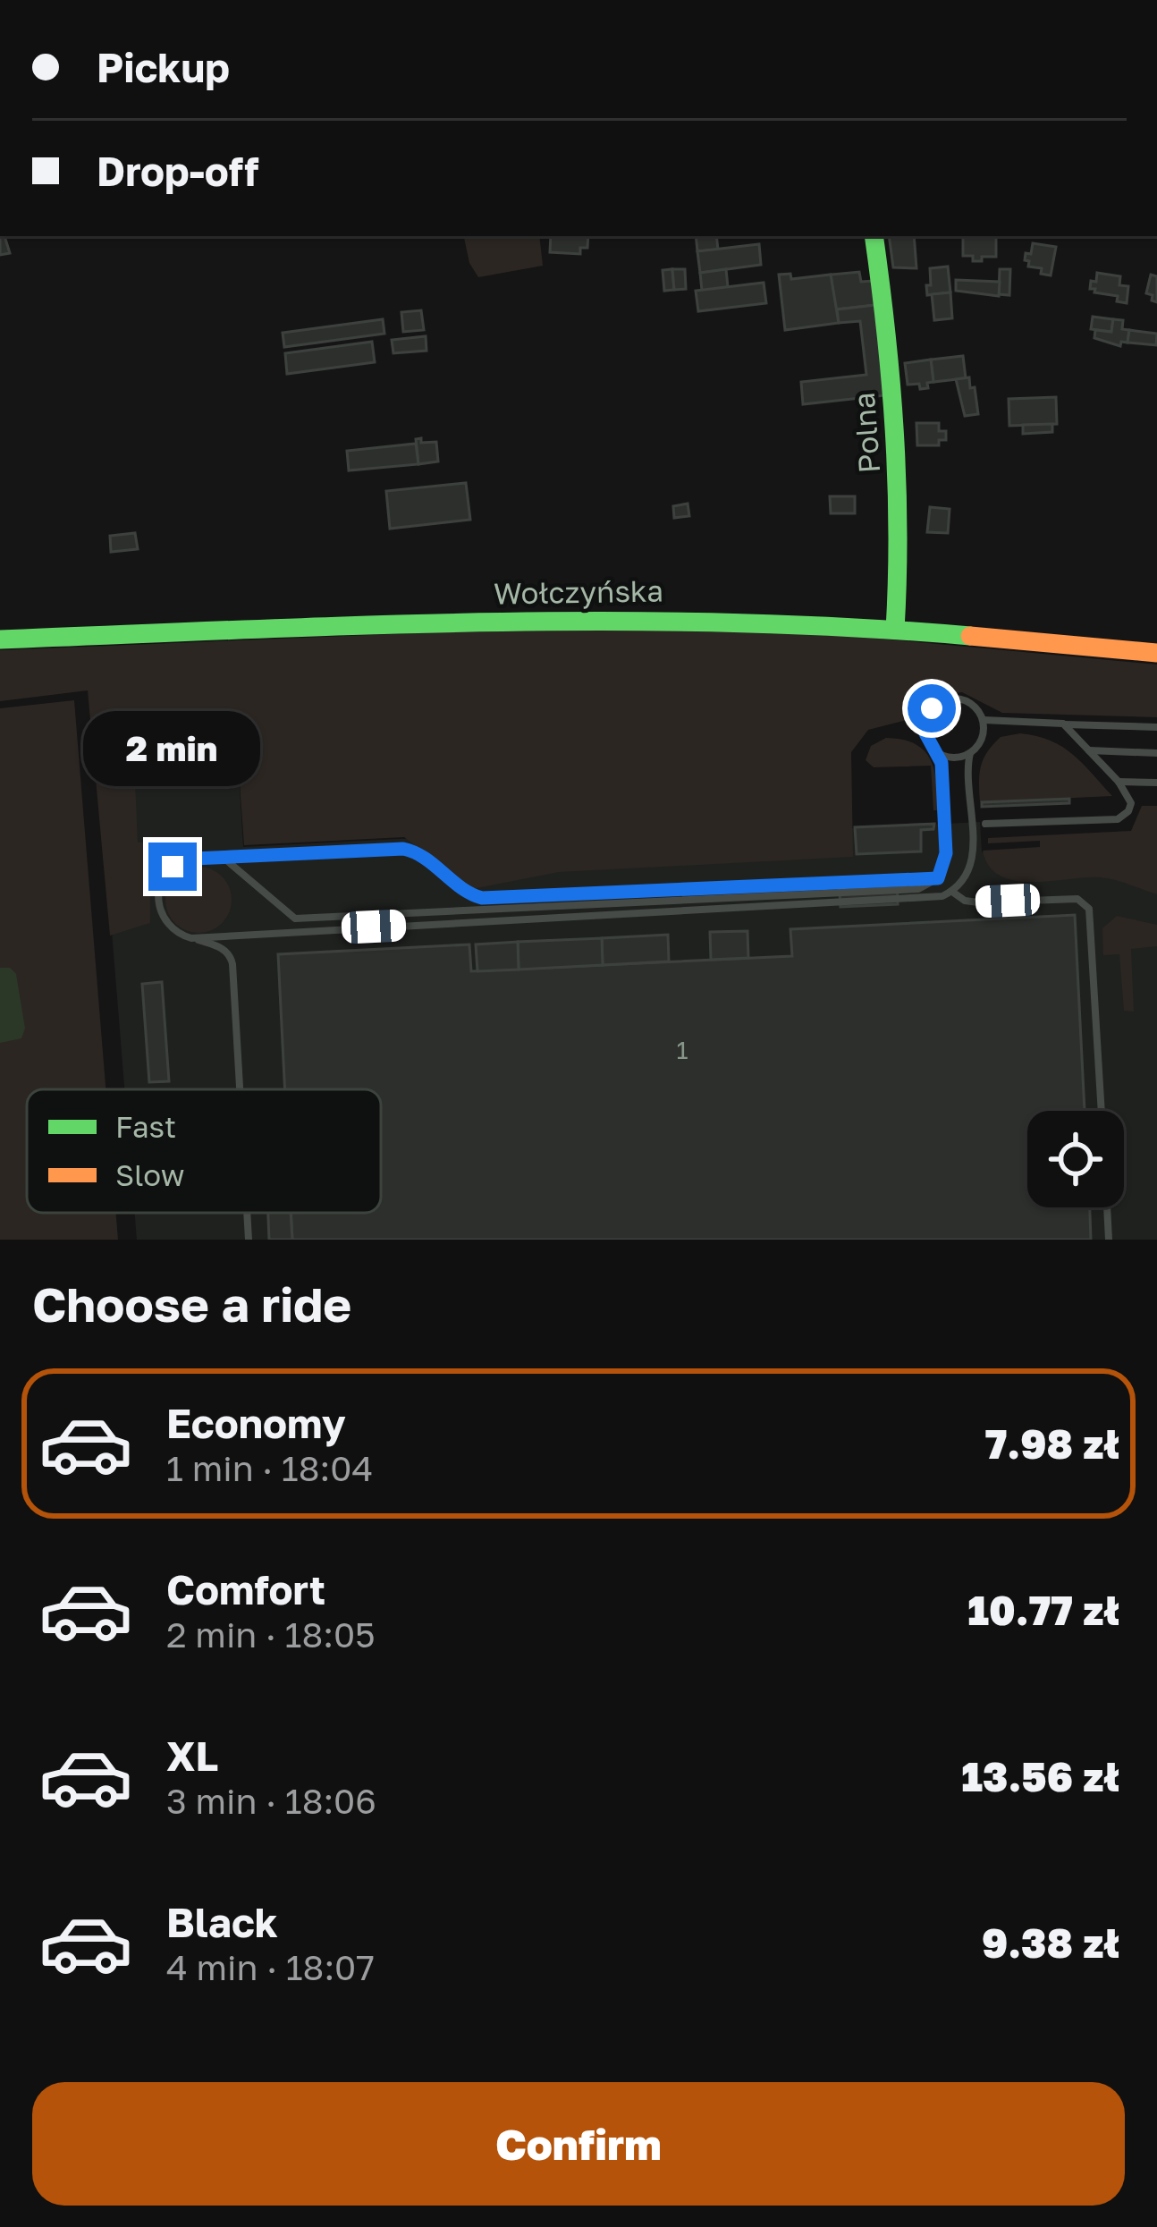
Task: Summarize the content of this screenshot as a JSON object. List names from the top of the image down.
{
  "streets": {
    "main road": ["Polna", "Wołczyńska"]
  },
  "crossings": [
    ["Polna", "Wołczyńska"]
  ],
  "house_numbers": ["1"],
  "legend": ["Fast", "Slow"],
  "page": {
    "banner": ["Pickup", "Drop-off"],
    "bubble": "2 min",
    "heading": "Choose a ride",
    "list": [
      {
        "name": "Economy",
        "note": "1 min · 18:04",
        "value": "7.98 zł"
      },
      {
        "name": "Comfort",
        "note": "2 min · 18:05",
        "value": "10.77 zł"
      },
      {
        "name": "XL",
        "note": "3 min · 18:06",
        "value": "13.56 zł"
      },
      {
        "name": "Black",
        "note": "4 min · 18:07",
        "value": "9.38 zł"
      }
    ],
    "buttons": "Confirm"
  }
}
